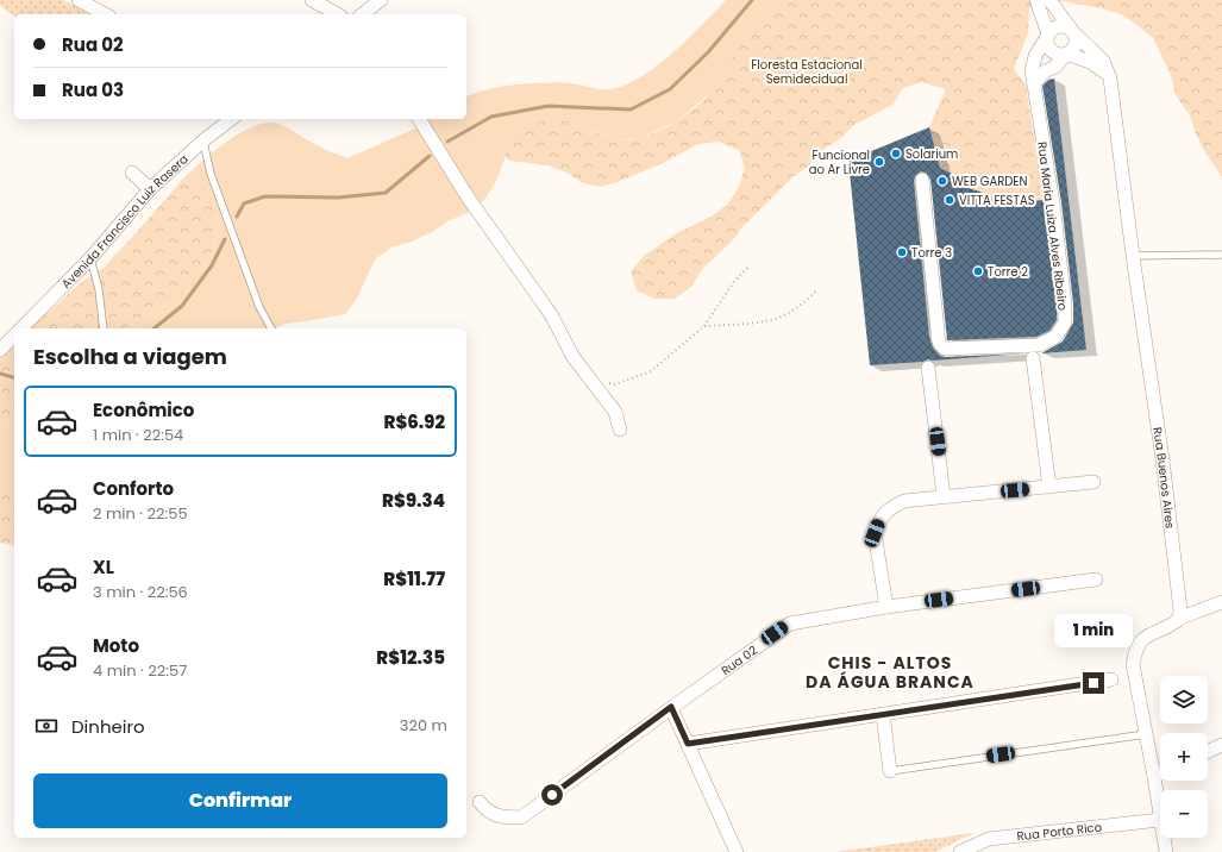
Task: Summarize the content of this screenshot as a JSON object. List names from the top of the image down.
{
  "streets": {
    "street": [
      "Avenida Francisco Luiz Rasera",
      "Rua Maria Luiza Alves Ribeiro",
      "Rua Buenos Aires",
      "Rua 02",
      "Rua Porto Rico"
    ]
  },
  "districts": ["CHIS - ALTOS DA ÁGUA BRANCA"],
  "parks": ["Floresta Estacional Semidecidual"],
  "places": [
    "Solarium",
    "Funcional ao Ar Livre",
    "WEB GARDEN",
    "VITTA FESTAS",
    "Torre 3",
    "Torre 2"
  ],
  "page": {
    "banner": ["Rua 02", "Rua 03"],
    "heading": "Escolha a viagem",
    "list": [
      {
        "name": "Econômico",
        "note": "1 min · 22:54",
        "value": "R$6.92"
      },
      {
        "name": "Conforto",
        "note": "2 min · 22:55",
        "value": "R$9.34"
      },
      {
        "name": "XL",
        "note": "3 min · 22:56",
        "value": "R$11.77"
      },
      {
        "name": "Moto",
        "note": "4 min · 22:57",
        "value": "R$12.35"
      }
    ],
    "bubble": "1 min",
    "map_buttons": ["+", "−"],
    "pay": ["Dinheiro", "320 m"],
    "buttons": "Confirmar"
  }
}
